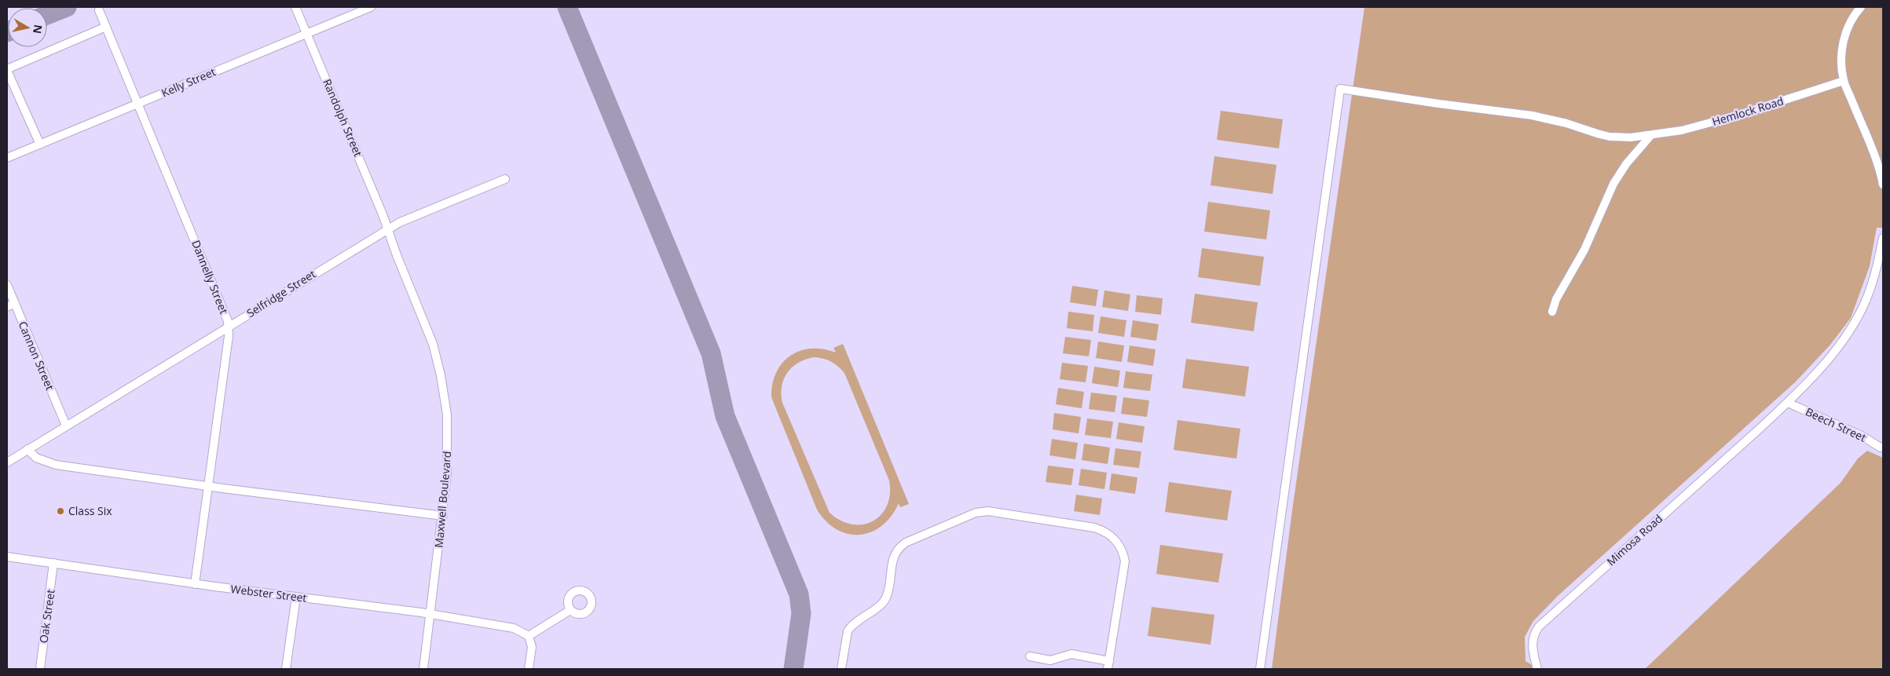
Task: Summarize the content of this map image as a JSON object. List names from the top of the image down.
{
  "streets": {
    "street": [
      "Kelly Street",
      "Hemlock Road",
      "Randolph Street",
      "Dannelly Street",
      "Selfridge Street",
      "Cannon Street",
      "Beech Street",
      "Maxwell Boulevard",
      "Mimosa Road",
      "Webster Street",
      "Oak Street"
    ]
  },
  "crossings": [
    ["Kelly Street", "Randolph Street"],
    ["Kelly Street", "Dannelly Street"],
    ["Randolph Street", "Selfridge Street"],
    ["Randolph Street", "Maxwell Boulevard"],
    ["Dannelly Street", "Selfridge Street"],
    ["Dannelly Street", "Webster Street"],
    ["Selfridge Street", "Cannon Street"],
    ["Selfridge Street", "Maxwell Boulevard"],
    ["Beech Street", "Mimosa Road"],
    ["Maxwell Boulevard", "Webster Street"],
    ["Webster Street", "Oak Street"]
  ],
  "places": ["Class Six"],
  "north": "right"
}
